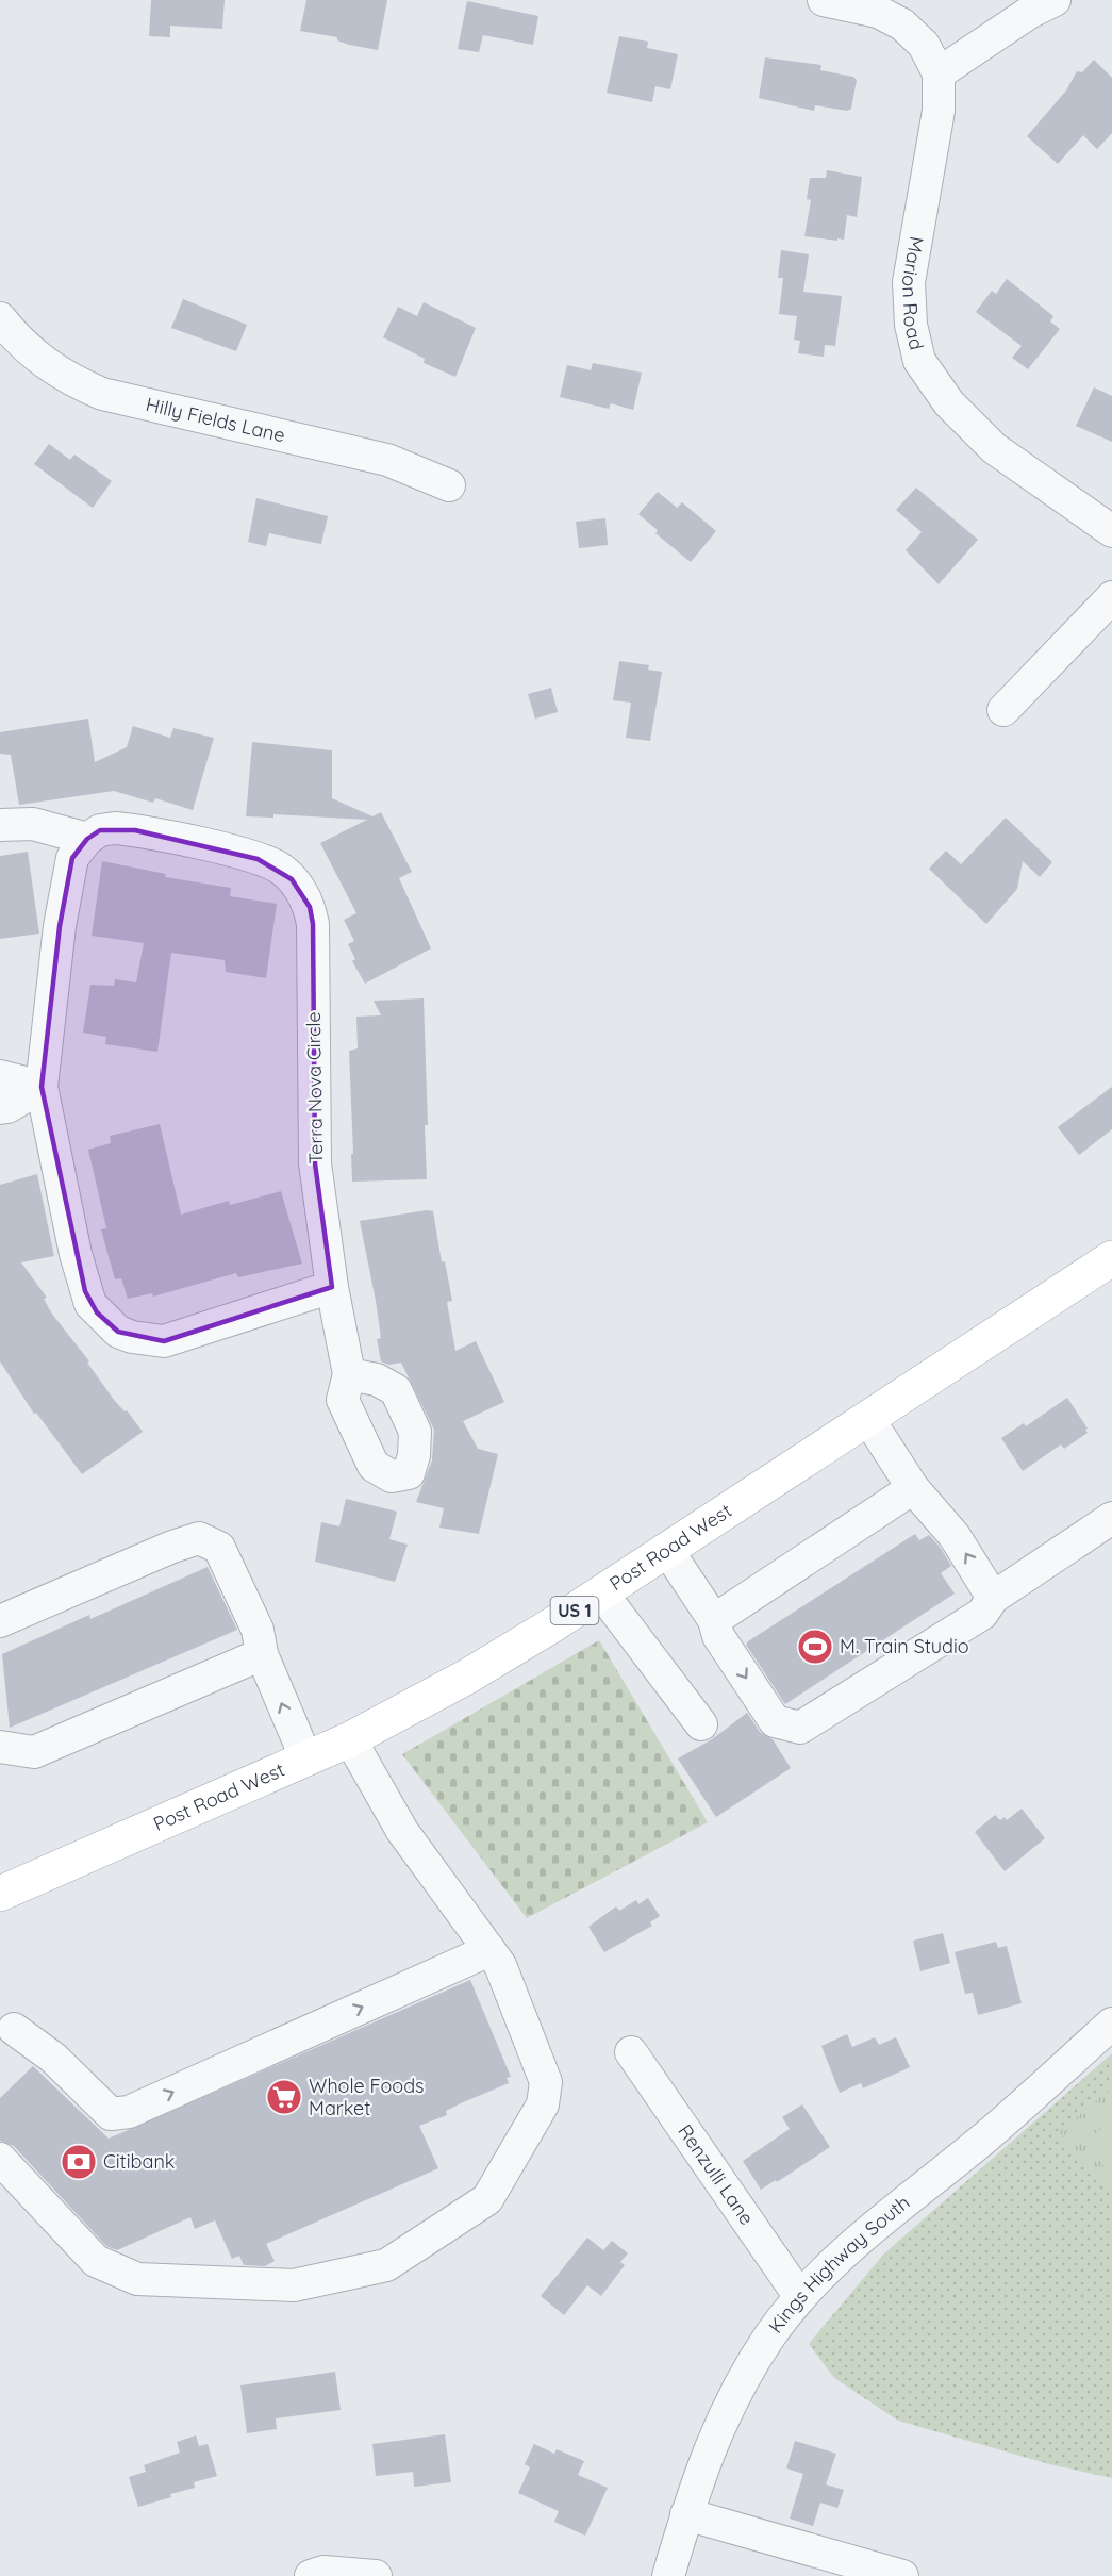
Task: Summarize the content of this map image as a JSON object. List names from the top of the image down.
{
  "streets": {
    "main road": ["Post Road West", "US 1"],
    "street": [
      "Marion Road",
      "Hilly Fields Lane",
      "Terra Nova Circle",
      "Renzulli Lane",
      "Kings Highway South"
    ]
  },
  "crossings": [
    ["Renzulli Lane", "Kings Highway South"]
  ],
  "places": {
    "sports": ["M. Train Studio"],
    "supermarket": ["Whole Foods Market"],
    "bank": ["Citibank"]
  }
}
